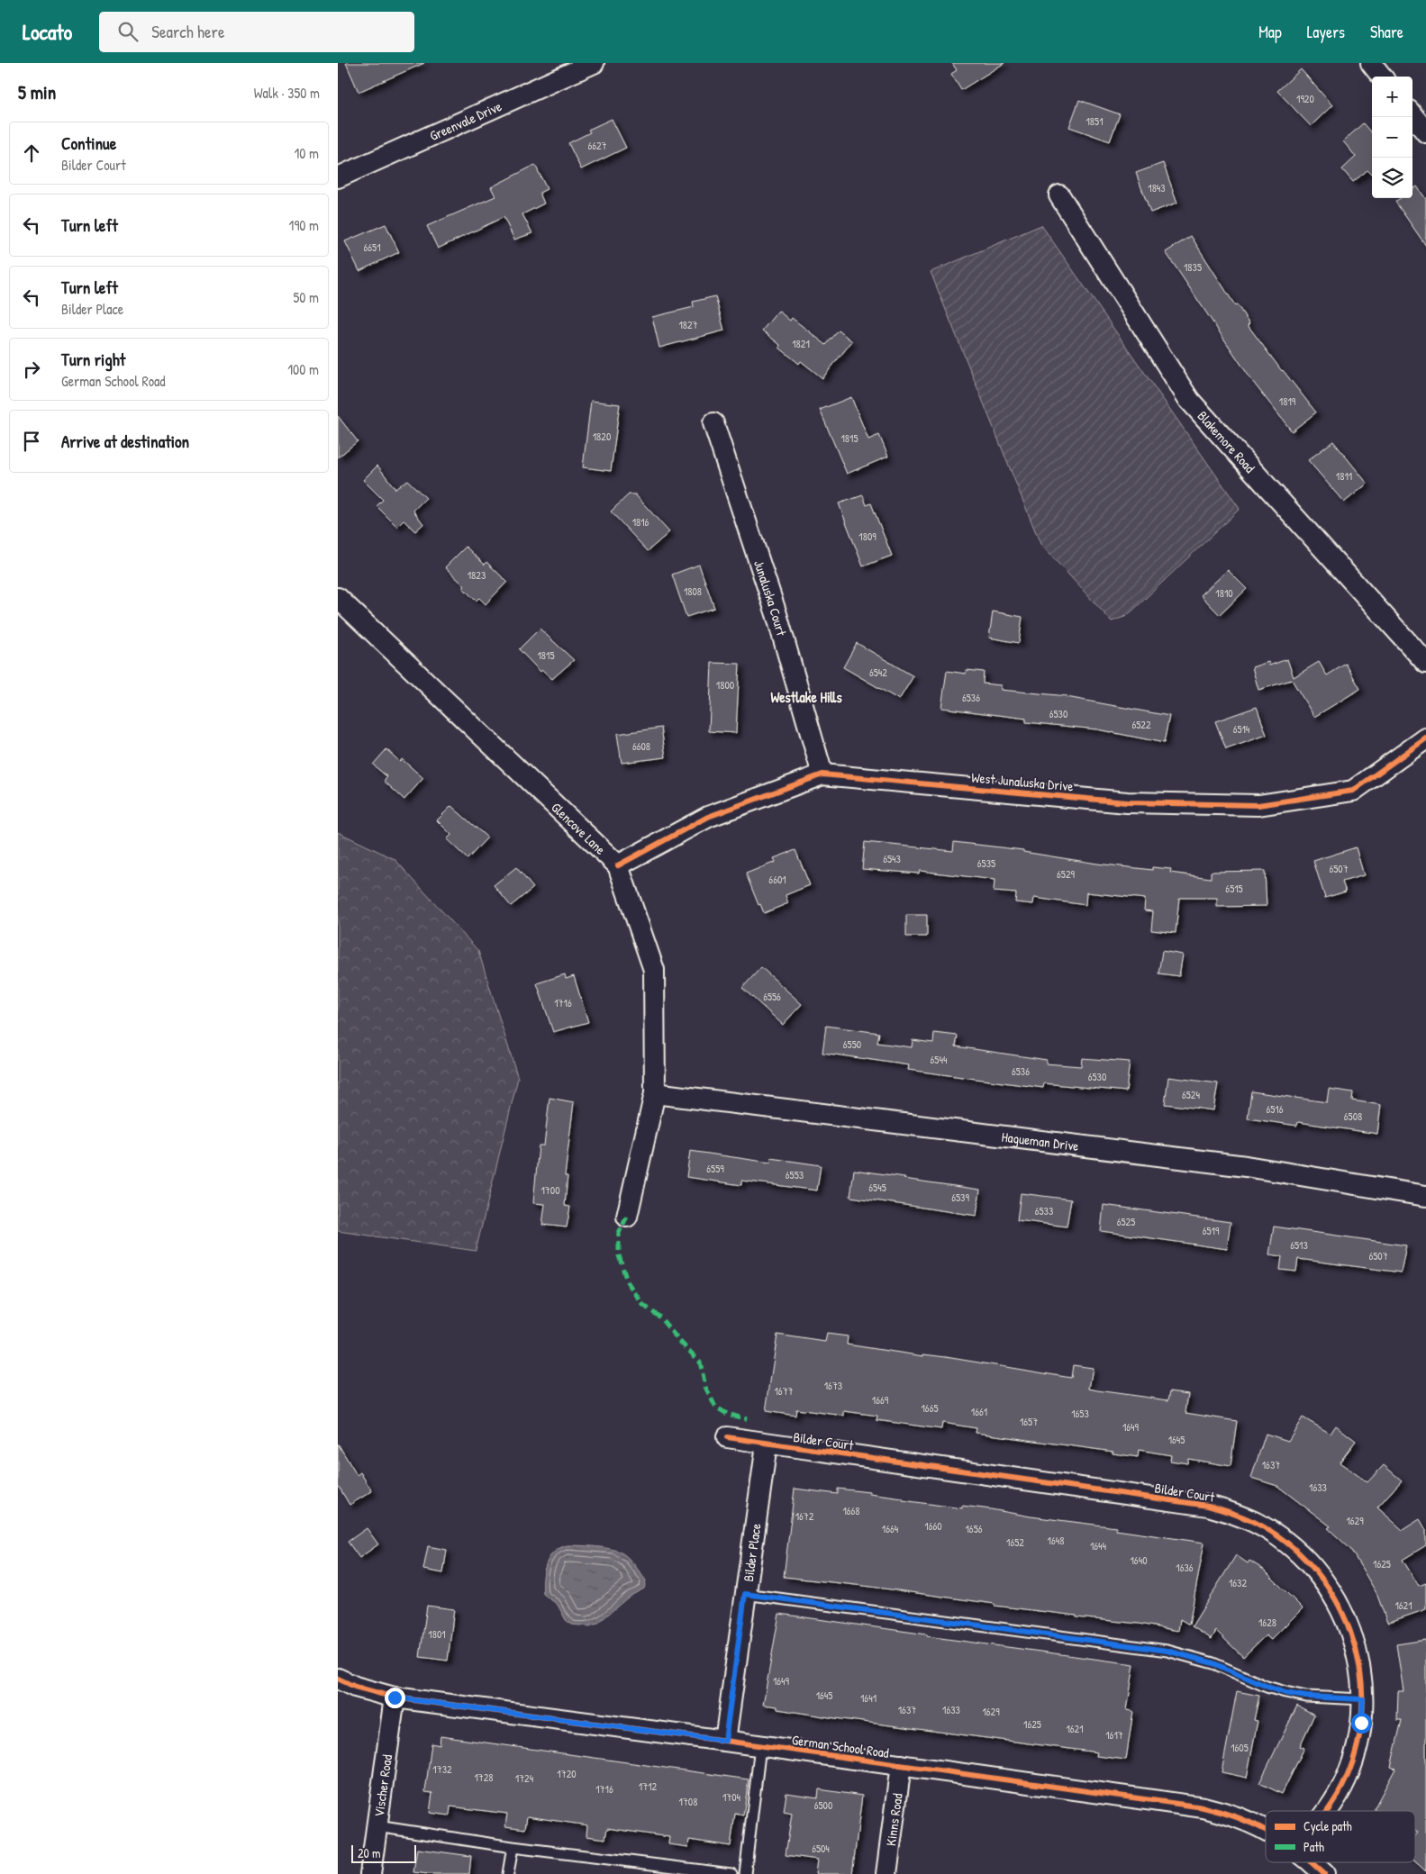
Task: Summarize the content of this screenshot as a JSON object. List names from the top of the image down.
{
  "streets": {
    "street": [
      "Greenvale Drive",
      "Blakemore Road",
      "Junaluska Court",
      "West Junaluska Drive",
      "Glencove Lane",
      "Hagueman Drive",
      "Bilder Court",
      "Bilder Place",
      "German School Road",
      "Vischer Road",
      "Kinns Road"
    ]
  },
  "crossings": [
    ["Junaluska Court", "West Junaluska Drive"],
    ["West Junaluska Drive", "Glencove Lane"],
    ["Glencove Lane", "Hagueman Drive"],
    ["Bilder Court", "Bilder Place"],
    ["Bilder Place", "German School Road"],
    ["German School Road", "Vischer Road"],
    ["German School Road", "Kinns Road"]
  ],
  "districts": ["Westlake Hills"],
  "house_numbers": [
    "1920",
    "1851",
    "6627",
    "1843",
    "6651",
    "1835",
    "1827",
    "1821",
    "1819",
    "1820",
    "1815",
    "1811",
    "1816",
    "1809",
    "1823",
    "1808",
    "1810",
    "1815",
    "6542",
    "1800",
    "6536",
    "6530",
    "6522",
    "6514",
    "6608",
    "6543",
    "6535",
    "6507",
    "6529",
    "6601",
    "6515",
    "6556",
    "1716",
    "6550",
    "6544",
    "6536",
    "6530",
    "6524",
    "6516",
    "6508",
    "6559",
    "6553",
    "6545",
    "1700",
    "6539",
    "6533",
    "6525",
    "6519",
    "6513",
    "6507",
    "1673",
    "1677",
    "1669",
    "1665",
    "1661",
    "1653",
    "1657",
    "1649",
    "1645",
    "1637",
    "1633",
    "1668",
    "1672",
    "1629",
    "1660",
    "1664",
    "1656",
    "1648",
    "1652",
    "1644",
    "1640",
    "1625",
    "1636",
    "1632",
    "1621",
    "1628",
    "1801",
    "1649",
    "1645",
    "1641",
    "1637",
    "1633",
    "1629",
    "1625",
    "1621",
    "1617",
    "1605",
    "1732",
    "1720",
    "1728",
    "1724",
    "1712",
    "1716",
    "1704",
    "1708",
    "6500",
    "6504"
  ],
  "legend": ["Cycle path", "Path"],
  "scale_bar": "20 m",
  "page": {
    "header": "Locato",
    "search": "Search here",
    "nav": ["Map", "Layers", "Share"],
    "heading": ["5 min", "Walk · 350 m"],
    "map_buttons": ["+", "−"],
    "list": [
      ["Continue", "Bilder Court", "10 m"],
      ["Turn left", "190 m"],
      ["Turn left", "Bilder Place", "50 m"],
      ["Turn right", "German School Road", "100 m"],
      "Arrive at destination"
    ],
    "scale": "20 m"
  }
}
